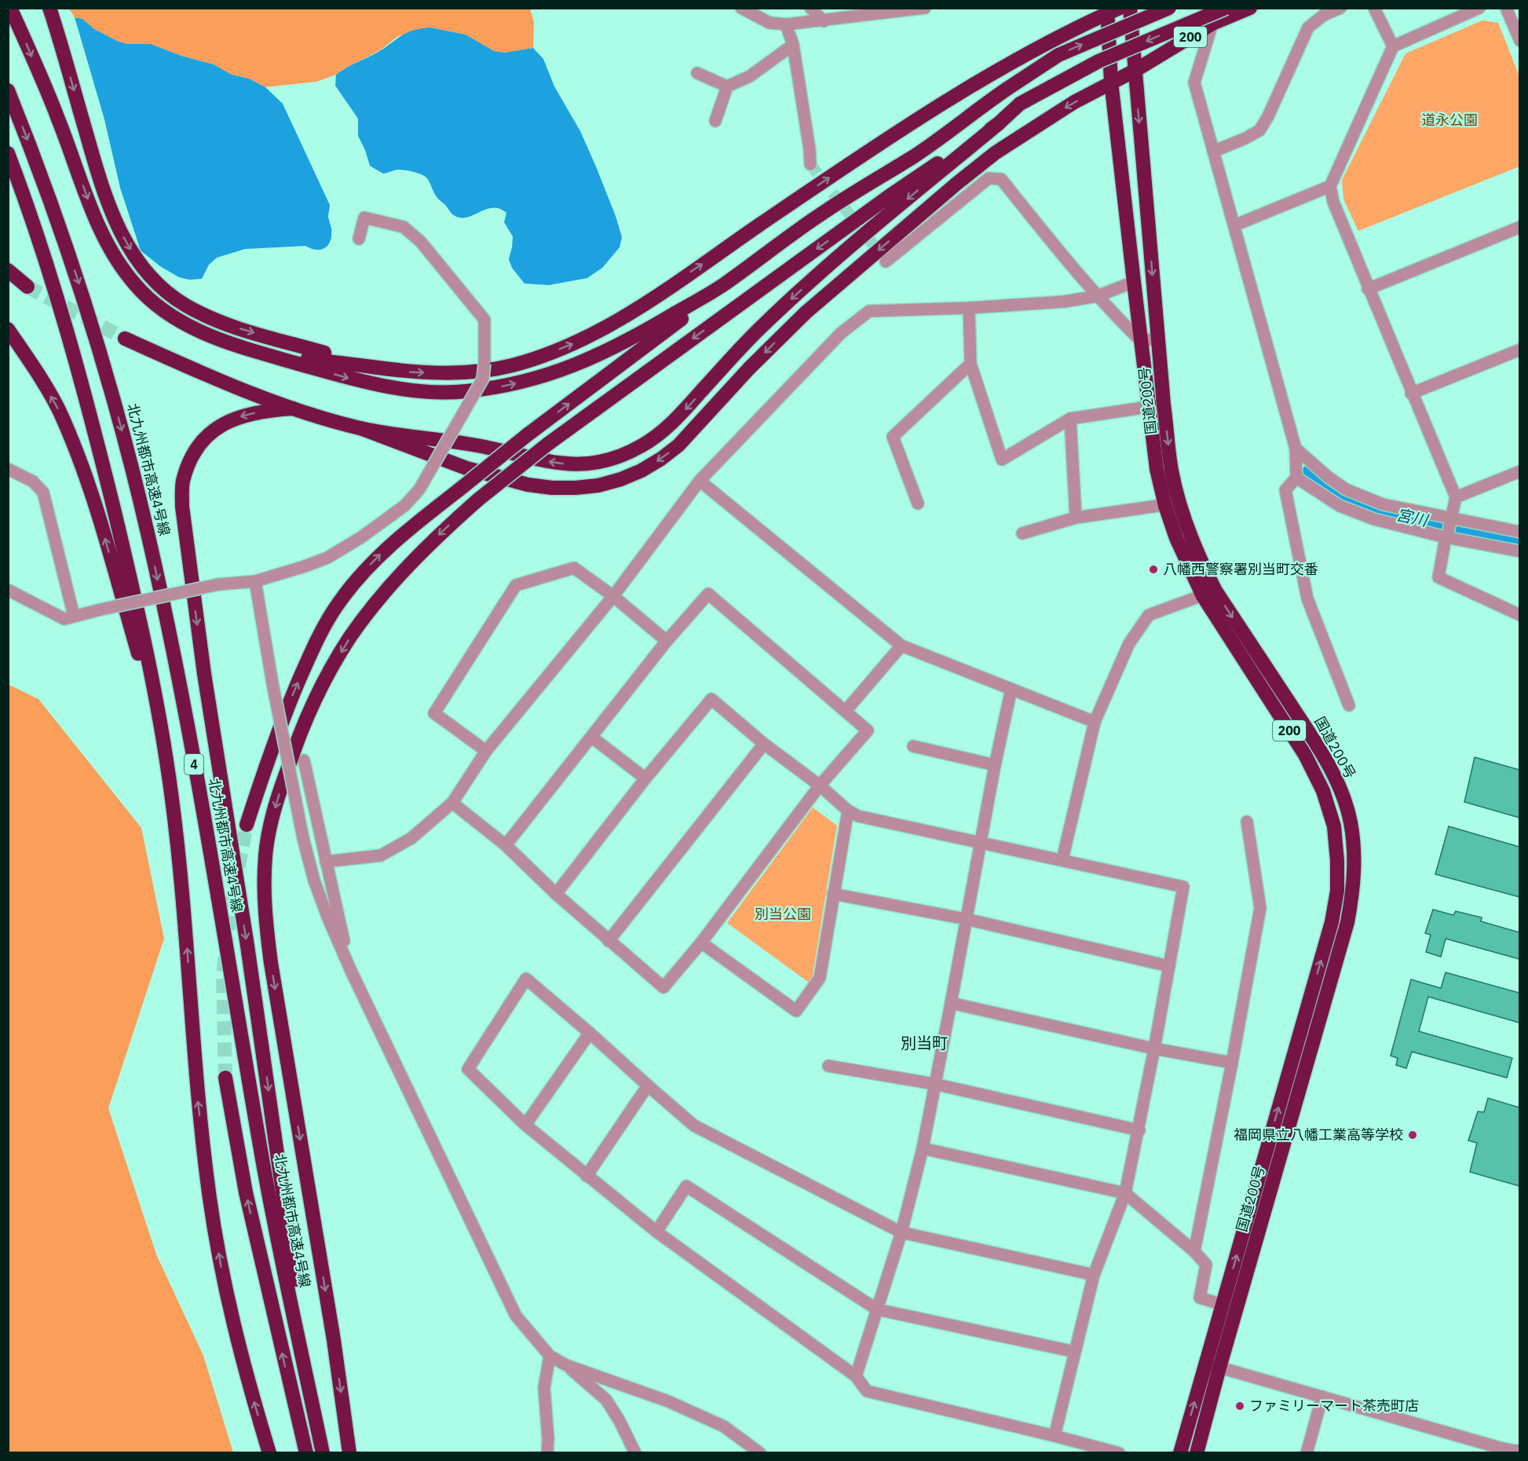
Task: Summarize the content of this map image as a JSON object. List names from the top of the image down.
{
  "streets": {
    "highway": [
      "200",
      "国道200号",
      "北九州都市高速4号線",
      "4"
    ]
  },
  "crossings": [
    ["200", "国道200号"]
  ],
  "districts": ["別当町"],
  "water": ["宮川"],
  "parks": ["道永公園", "別当公園"],
  "places": ["八幡西警察署別当町交番", "福岡県立八幡工業高等学校", "ファミリーマート茶売町店"]
}
